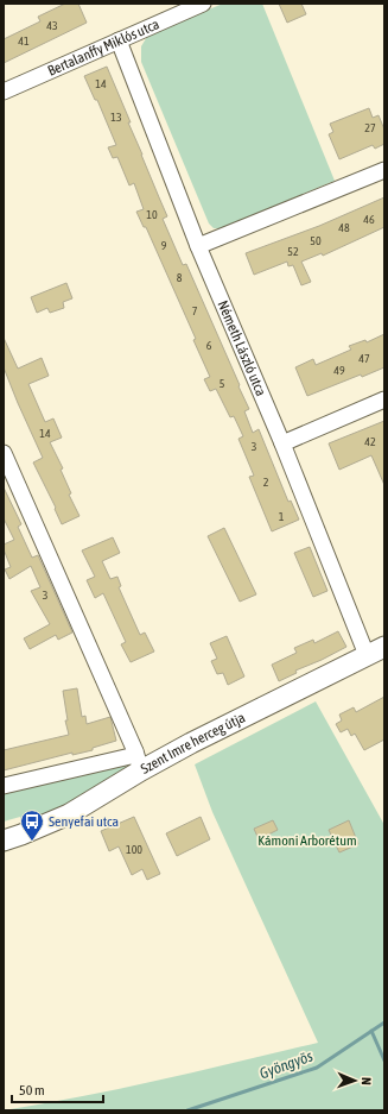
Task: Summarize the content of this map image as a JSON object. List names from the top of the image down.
{
  "streets": {
    "main road": ["Szent Imre herceg útja"],
    "street": ["Bertalanffy Miklós utca", "Németh László utca"]
  },
  "crossings": [
    ["Bertalanffy Miklós utca", "Németh László utca"],
    ["Németh László utca", "Szent Imre herceg útja"]
  ],
  "water": ["Gyöngyös"],
  "parks": ["Kámoni Arborétum"],
  "places": {
    "bus stop": ["Senyefai utca"]
  },
  "house_numbers": [
    "43",
    "41",
    "14",
    "13",
    "27",
    "10",
    "46",
    "48",
    "50",
    "9",
    "52",
    "8",
    "7",
    "6",
    "47",
    "49",
    "5",
    "14",
    "42",
    "3",
    "2",
    "1",
    "3",
    "100"
  ],
  "scale_bar": "50 m",
  "north": "right"
}
